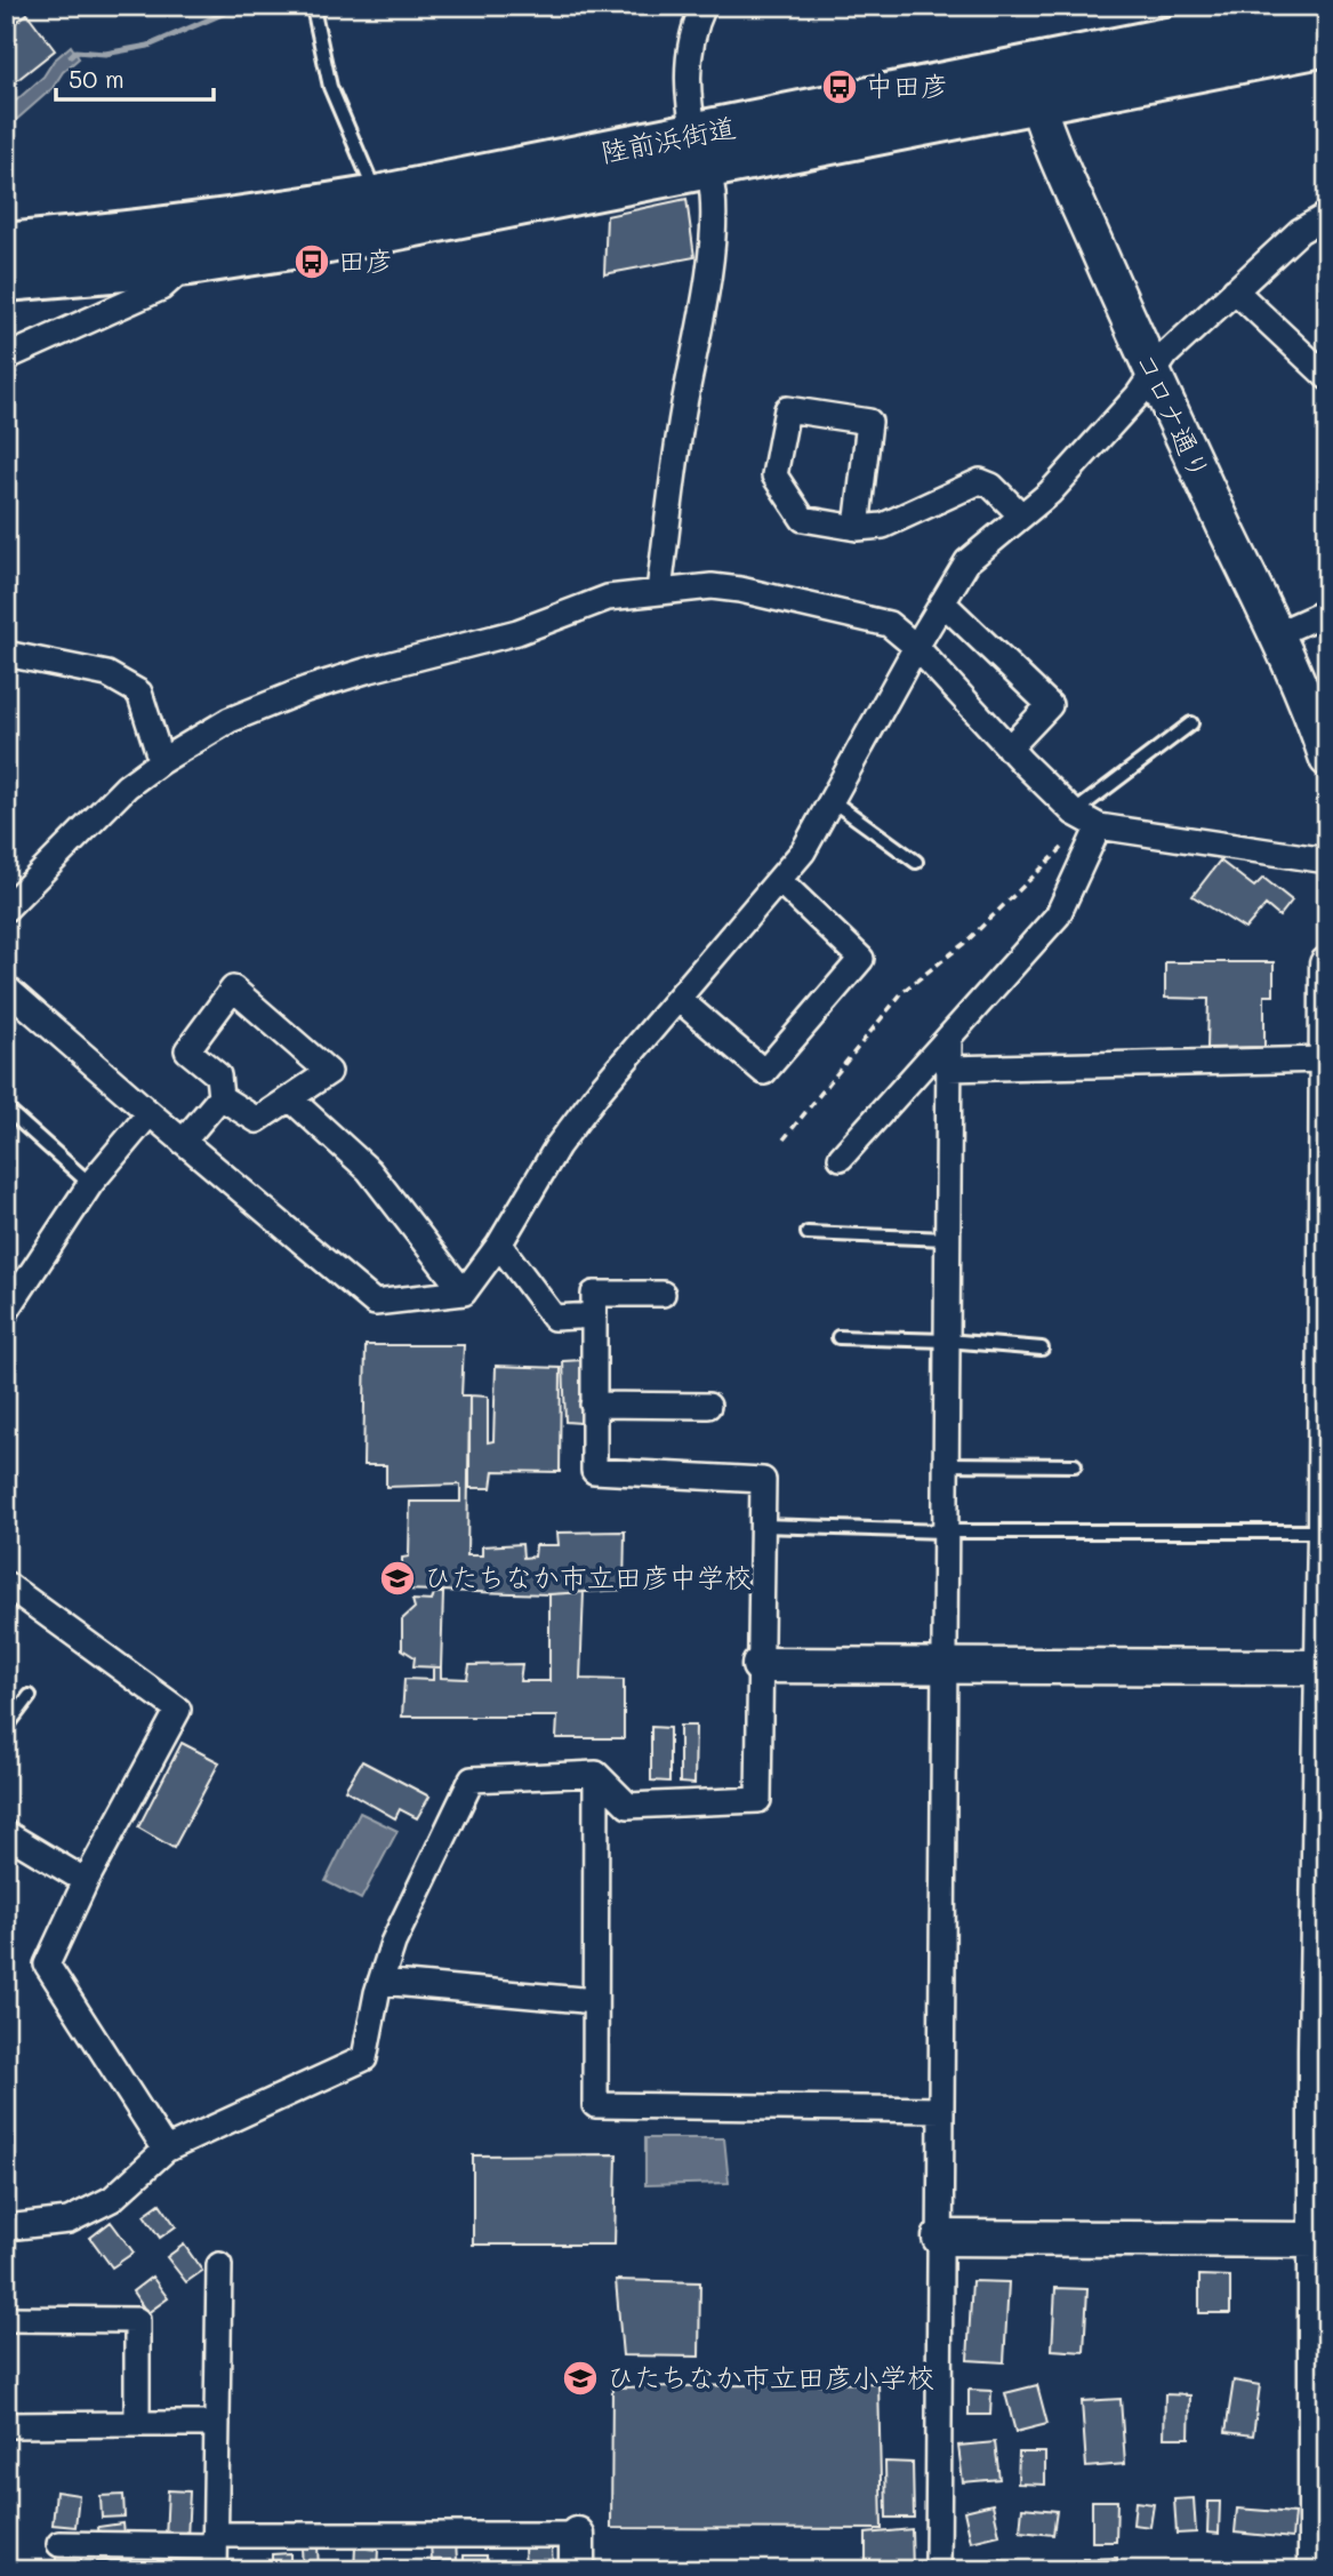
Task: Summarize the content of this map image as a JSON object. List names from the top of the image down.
{
  "streets": {
    "highway": ["陸前浜街道"],
    "street": ["コロナ通り"]
  },
  "crossings": [
    ["陸前浜街道", "コロナ通り"]
  ],
  "places": {
    "bus stop": ["中田彦", "田彦"],
    "school or university": ["ひたちなか市立田彦中学校", "ひたちなか市立田彦小学校"]
  },
  "scale_bar": "50 m"
}
